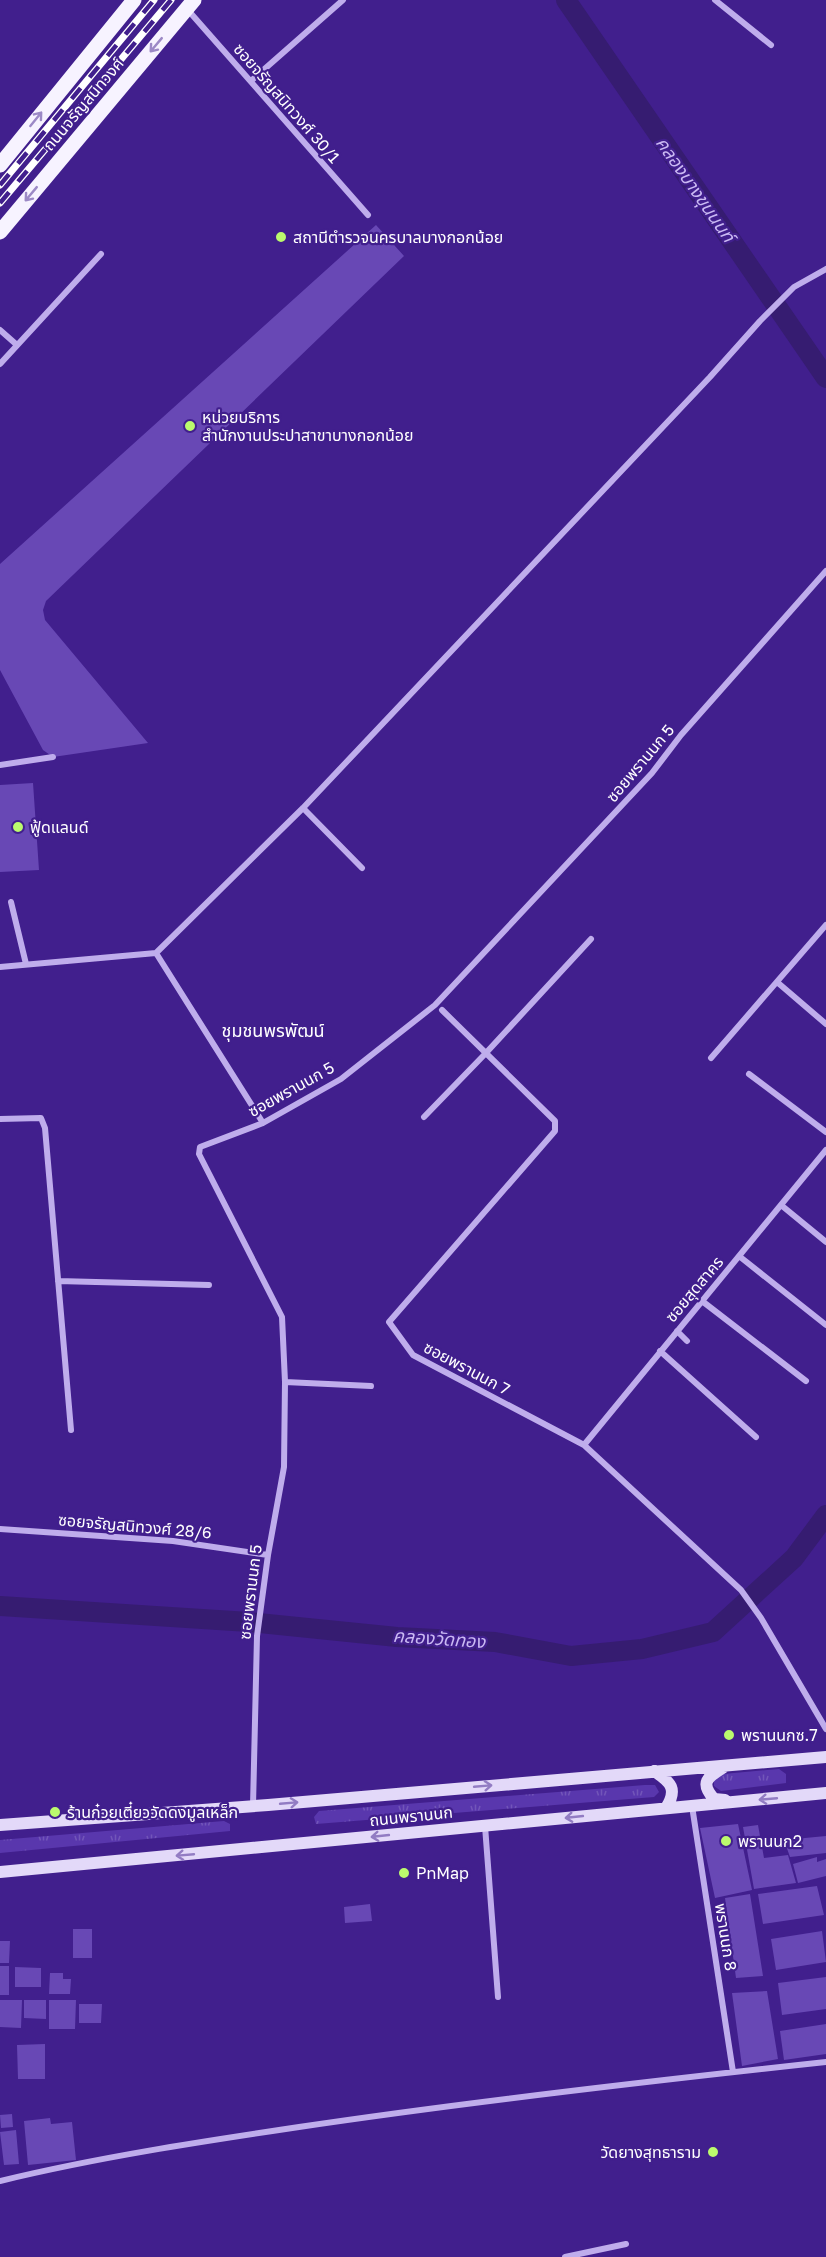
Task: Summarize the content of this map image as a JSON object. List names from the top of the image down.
{
  "streets": {
    "main road": ["ถนนจรัญสนิทวงศ์", "ถนนพรานนก"],
    "street": [
      "ซอยจรัญสนิทวงศ์ 30/1",
      "ซอยพรานนก 5",
      "ซอยสุดสาคร",
      "ซอยพรานนก 7",
      "ซอยจรัญสนิทวงศ์ 28/6",
      "พรานนก 8"
    ]
  },
  "crossings": [
    ["ซอยจรัญสนิทวงศ์ 30/1", "ถนนจรัญสนิทวงศ์"],
    ["ซอยพรานนก 5", "ซอยจรัญสนิทวงศ์ 28/6"],
    ["ซอยพรานนก 5", "ถนนพรานนก"],
    ["ซอยสุดสาคร", "ซอยพรานนก 7"],
    ["ถนนพรานนก", "พรานนก 8"]
  ],
  "districts": ["ชุมชนพรพัฒน์"],
  "water": ["คลองบางขุนนนท์", "คลองวัดทอง"],
  "places": [
    "สถานีตำรวจนครบาลบางกอกน้อย",
    "หน่วยบริการ สำนักงานประปาสาขาบางกอกน้อย",
    "ฟู้ดแลนด์",
    "พรานนกซ.7",
    "ร้านก๋วยเตี๋ยววัดดงมูลเหล็ก",
    "พรานนก2",
    "PnMap",
    "วัดยางสุทธาราม"
  ]
}
